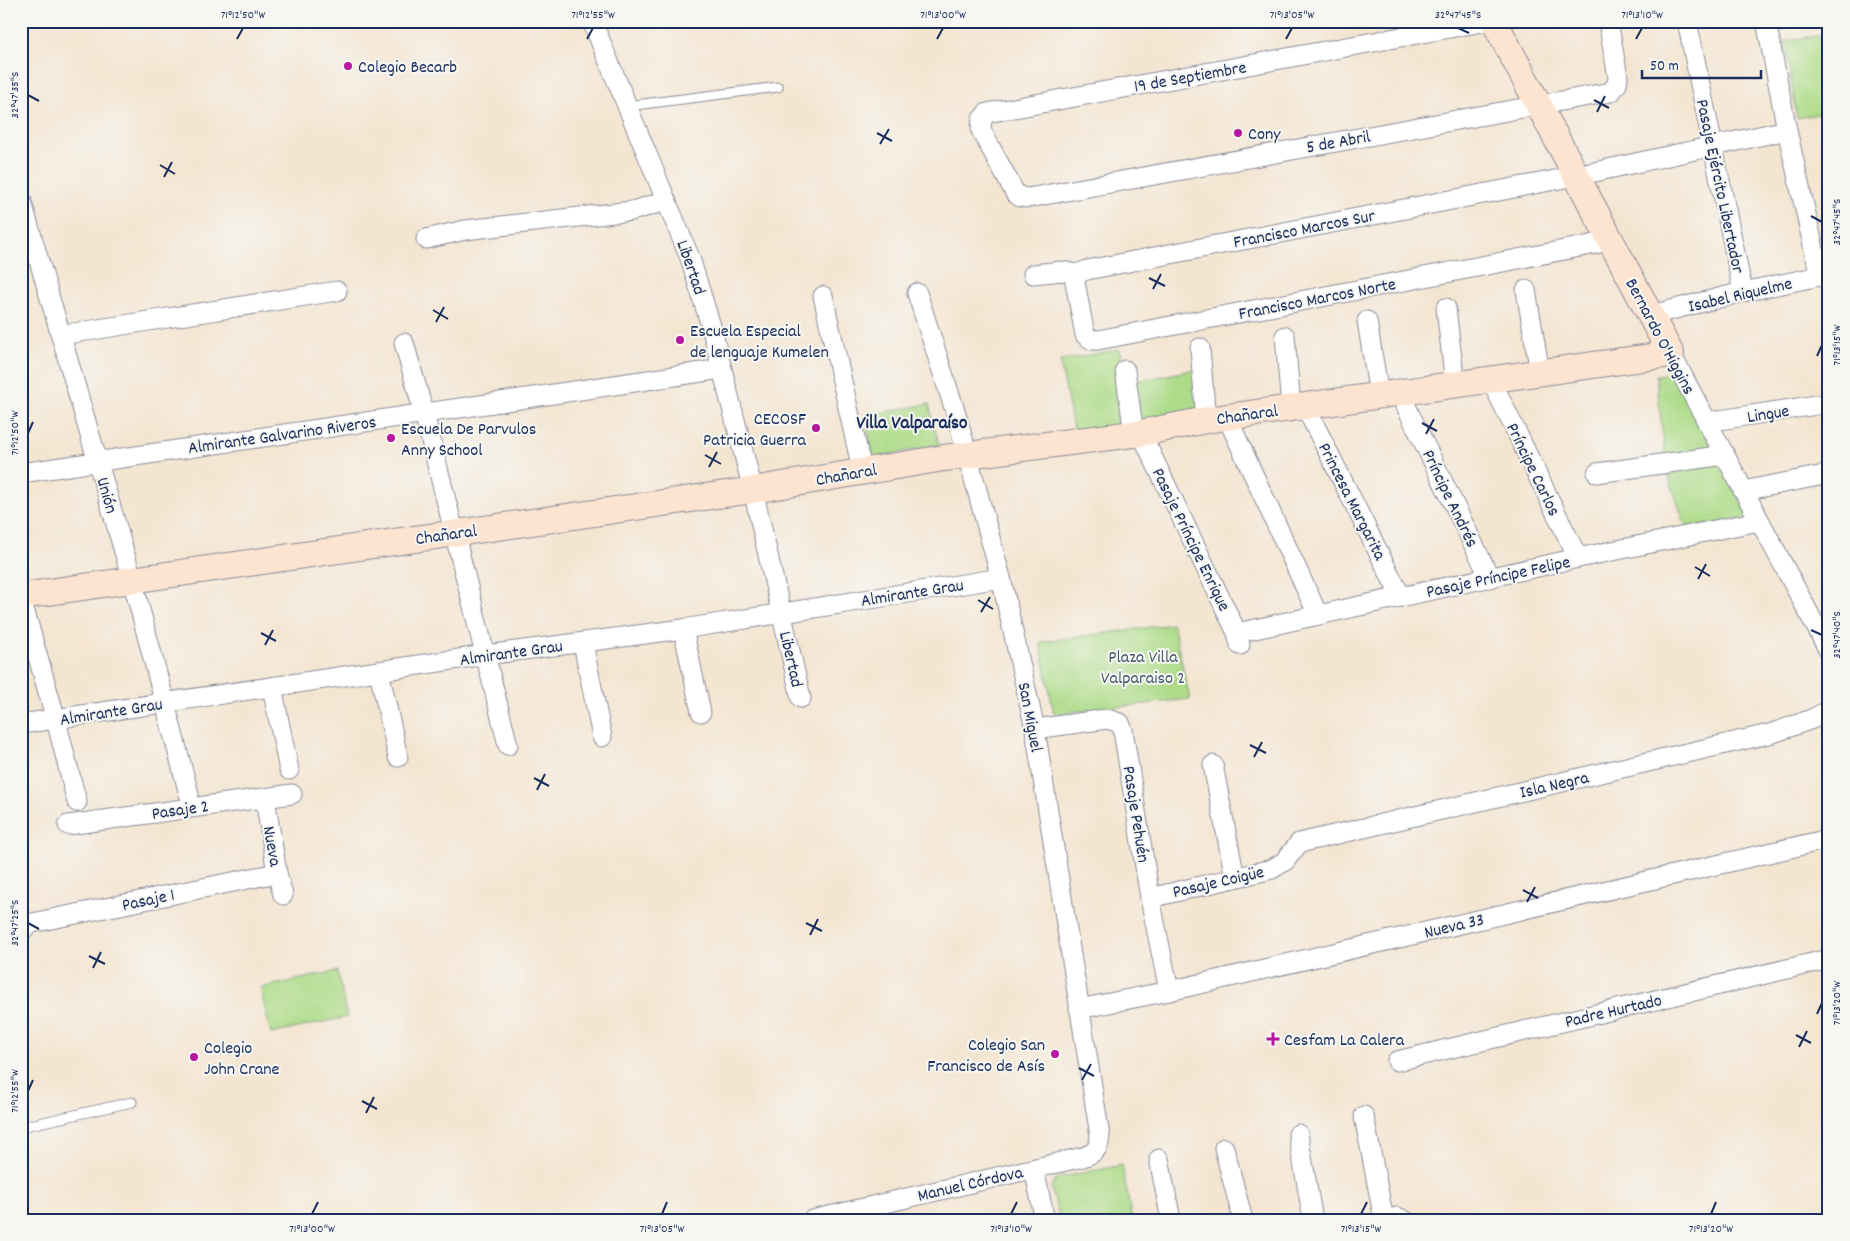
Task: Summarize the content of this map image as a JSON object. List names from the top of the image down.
{
  "streets": {
    "street": [
      "19 de Septiembre",
      "5 de Abril",
      "Pasaje Ejército Libertador",
      "Francisco Marcos Sur",
      "Libertad",
      "Isabel Riquelme",
      "Francisco Marcos Norte",
      "Bernardo O'Higgins",
      "Lingue",
      "Chañaral",
      "Almirante Galvarino Riveros",
      "Príncipe Carlos",
      "Unión",
      "Príncipe Andrés",
      "Princesa Margarita",
      "Pasaje Príncipe Enrique",
      "Pasaje Príncipe Felipe",
      "Almirante Grau",
      "San Miguel",
      "Isla Negra",
      "Pasaje 2",
      "Pasaje Pehuén",
      "Nueva",
      "Pasaje Coigüe",
      "Pasaje 1",
      "Nueva 33",
      "Padre Hurtado",
      "Manuel Córdova"
    ]
  },
  "crossings": [
    ["19 de Septiembre", "5 de Abril"],
    ["5 de Abril", "Bernardo O'Higgins"],
    ["Pasaje Ejército Libertador", "Francisco Marcos Sur"],
    ["Pasaje Ejército Libertador", "Isabel Riquelme"],
    ["Francisco Marcos Sur", "Francisco Marcos Norte"],
    ["Francisco Marcos Sur", "Bernardo O'Higgins"],
    ["Libertad", "Chañaral"],
    ["Libertad", "Almirante Galvarino Riveros"],
    ["Libertad", "Almirante Grau"],
    ["Isabel Riquelme", "Bernardo O'Higgins"],
    ["Francisco Marcos Norte", "Bernardo O'Higgins"],
    ["Bernardo O'Higgins", "Lingue"],
    ["Bernardo O'Higgins", "Chañaral"],
    ["Bernardo O'Higgins", "Pasaje Príncipe Felipe"],
    ["Chañaral", "Príncipe Carlos"],
    ["Chañaral", "Unión"],
    ["Chañaral", "Príncipe Andrés"],
    ["Chañaral", "Princesa Margarita"],
    ["Chañaral", "Pasaje Príncipe Enrique"],
    ["Chañaral", "San Miguel"],
    ["Almirante Galvarino Riveros", "Unión"],
    ["Príncipe Carlos", "Pasaje Príncipe Felipe"],
    ["Unión", "Almirante Grau"],
    ["Príncipe Andrés", "Pasaje Príncipe Felipe"],
    ["Princesa Margarita", "Pasaje Príncipe Felipe"],
    ["Pasaje Príncipe Enrique", "Pasaje Príncipe Felipe"],
    ["Almirante Grau", "San Miguel"],
    ["San Miguel", "Pasaje Pehuén"],
    ["San Miguel", "Nueva 33"],
    ["San Miguel", "Manuel Córdova"],
    ["Isla Negra", "Pasaje Coigüe"],
    ["Pasaje 2", "Nueva"],
    ["Pasaje Pehuén", "Pasaje Coigüe"],
    ["Pasaje Pehuén", "Nueva 33"],
    ["Nueva", "Pasaje 1"]
  ],
  "districts": ["Villa Valparaíso"],
  "parks": ["Plaza Villa Valparaiso 2"],
  "places": {
    "other": [
      "Colegio Becarb",
      "Cony",
      "Escuela Especial de lenguaje Kumelen",
      "CECOSF Patricia Guerra",
      "Escuela De Parvulos Anny School",
      "Colegio San Francisco de Asís",
      "Colegio John Crane"
    ],
    "health": ["Cesfam La Calera"]
  },
  "scale_bar": "50 m",
  "coordinates": [
    "71°12'50\"W",
    "71°12'55\"W",
    "71°13'00\"W",
    "71°13'05\"W",
    "32°47'45\"S",
    "71°13'10\"W",
    "32°47'35\"S",
    "71°13'15\"W",
    "32°47'40\"S",
    "32°47'25\"S",
    "71°13'20\"W"
  ]
}
